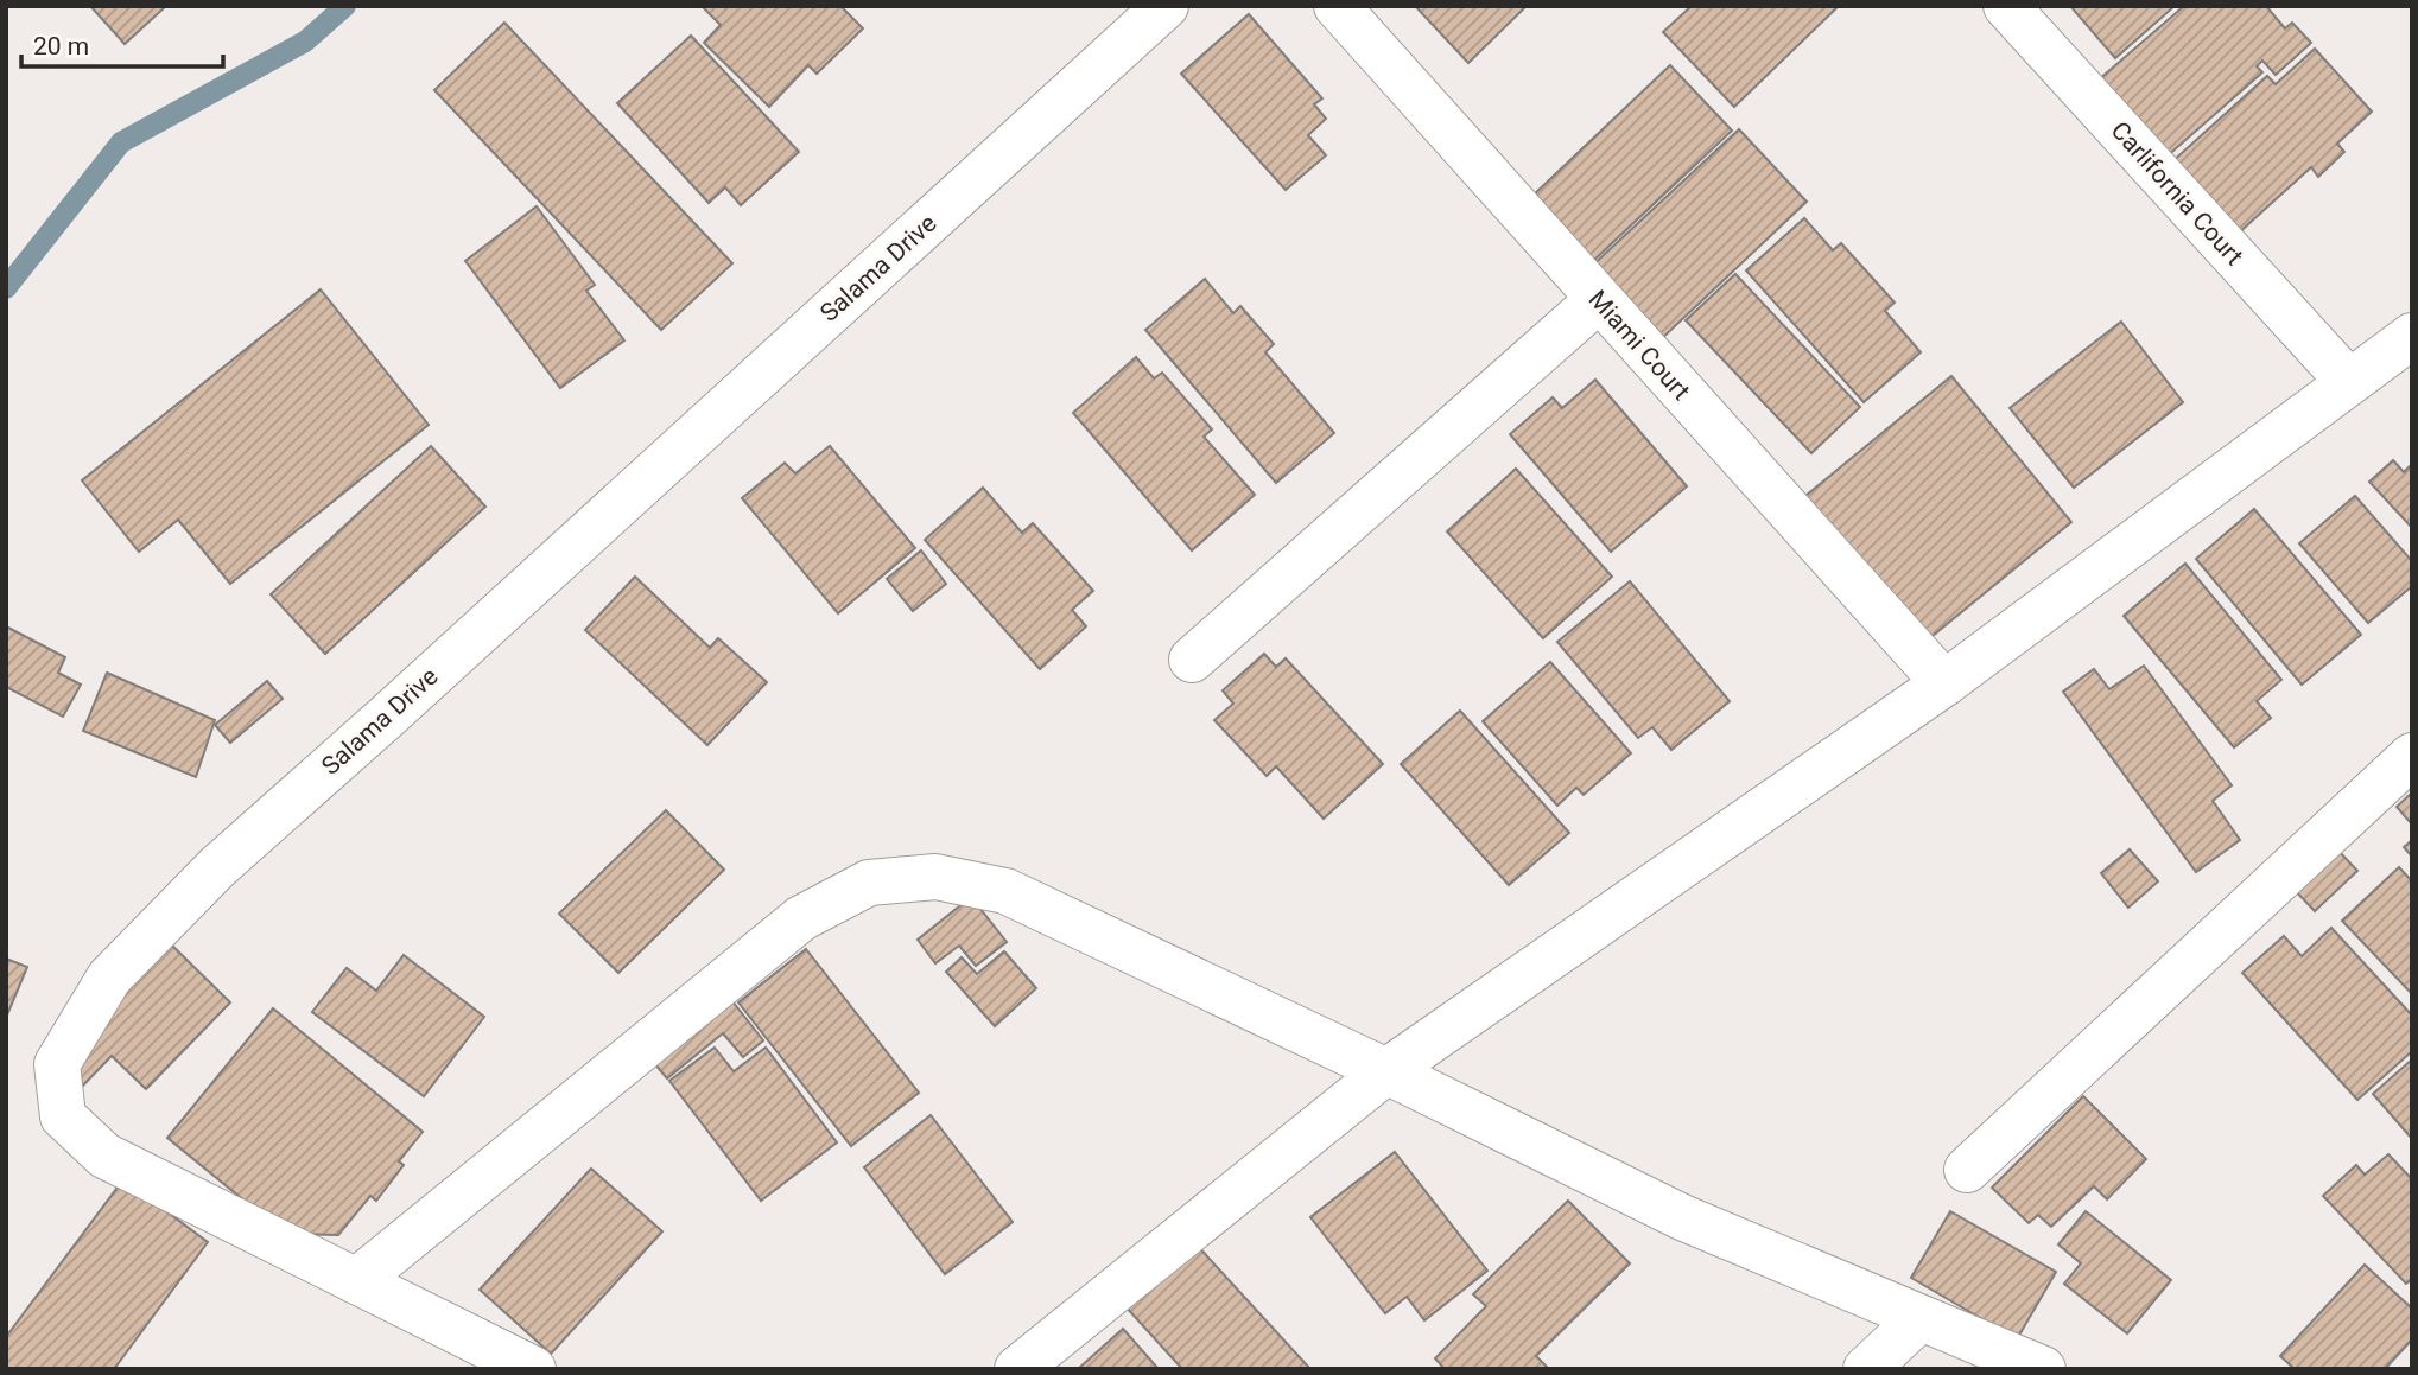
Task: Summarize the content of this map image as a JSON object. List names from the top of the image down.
{
  "streets": {
    "street": ["Carlifornia Court", "Salama Drive", "Miami Court"]
  },
  "scale_bar": "20 m"
}
